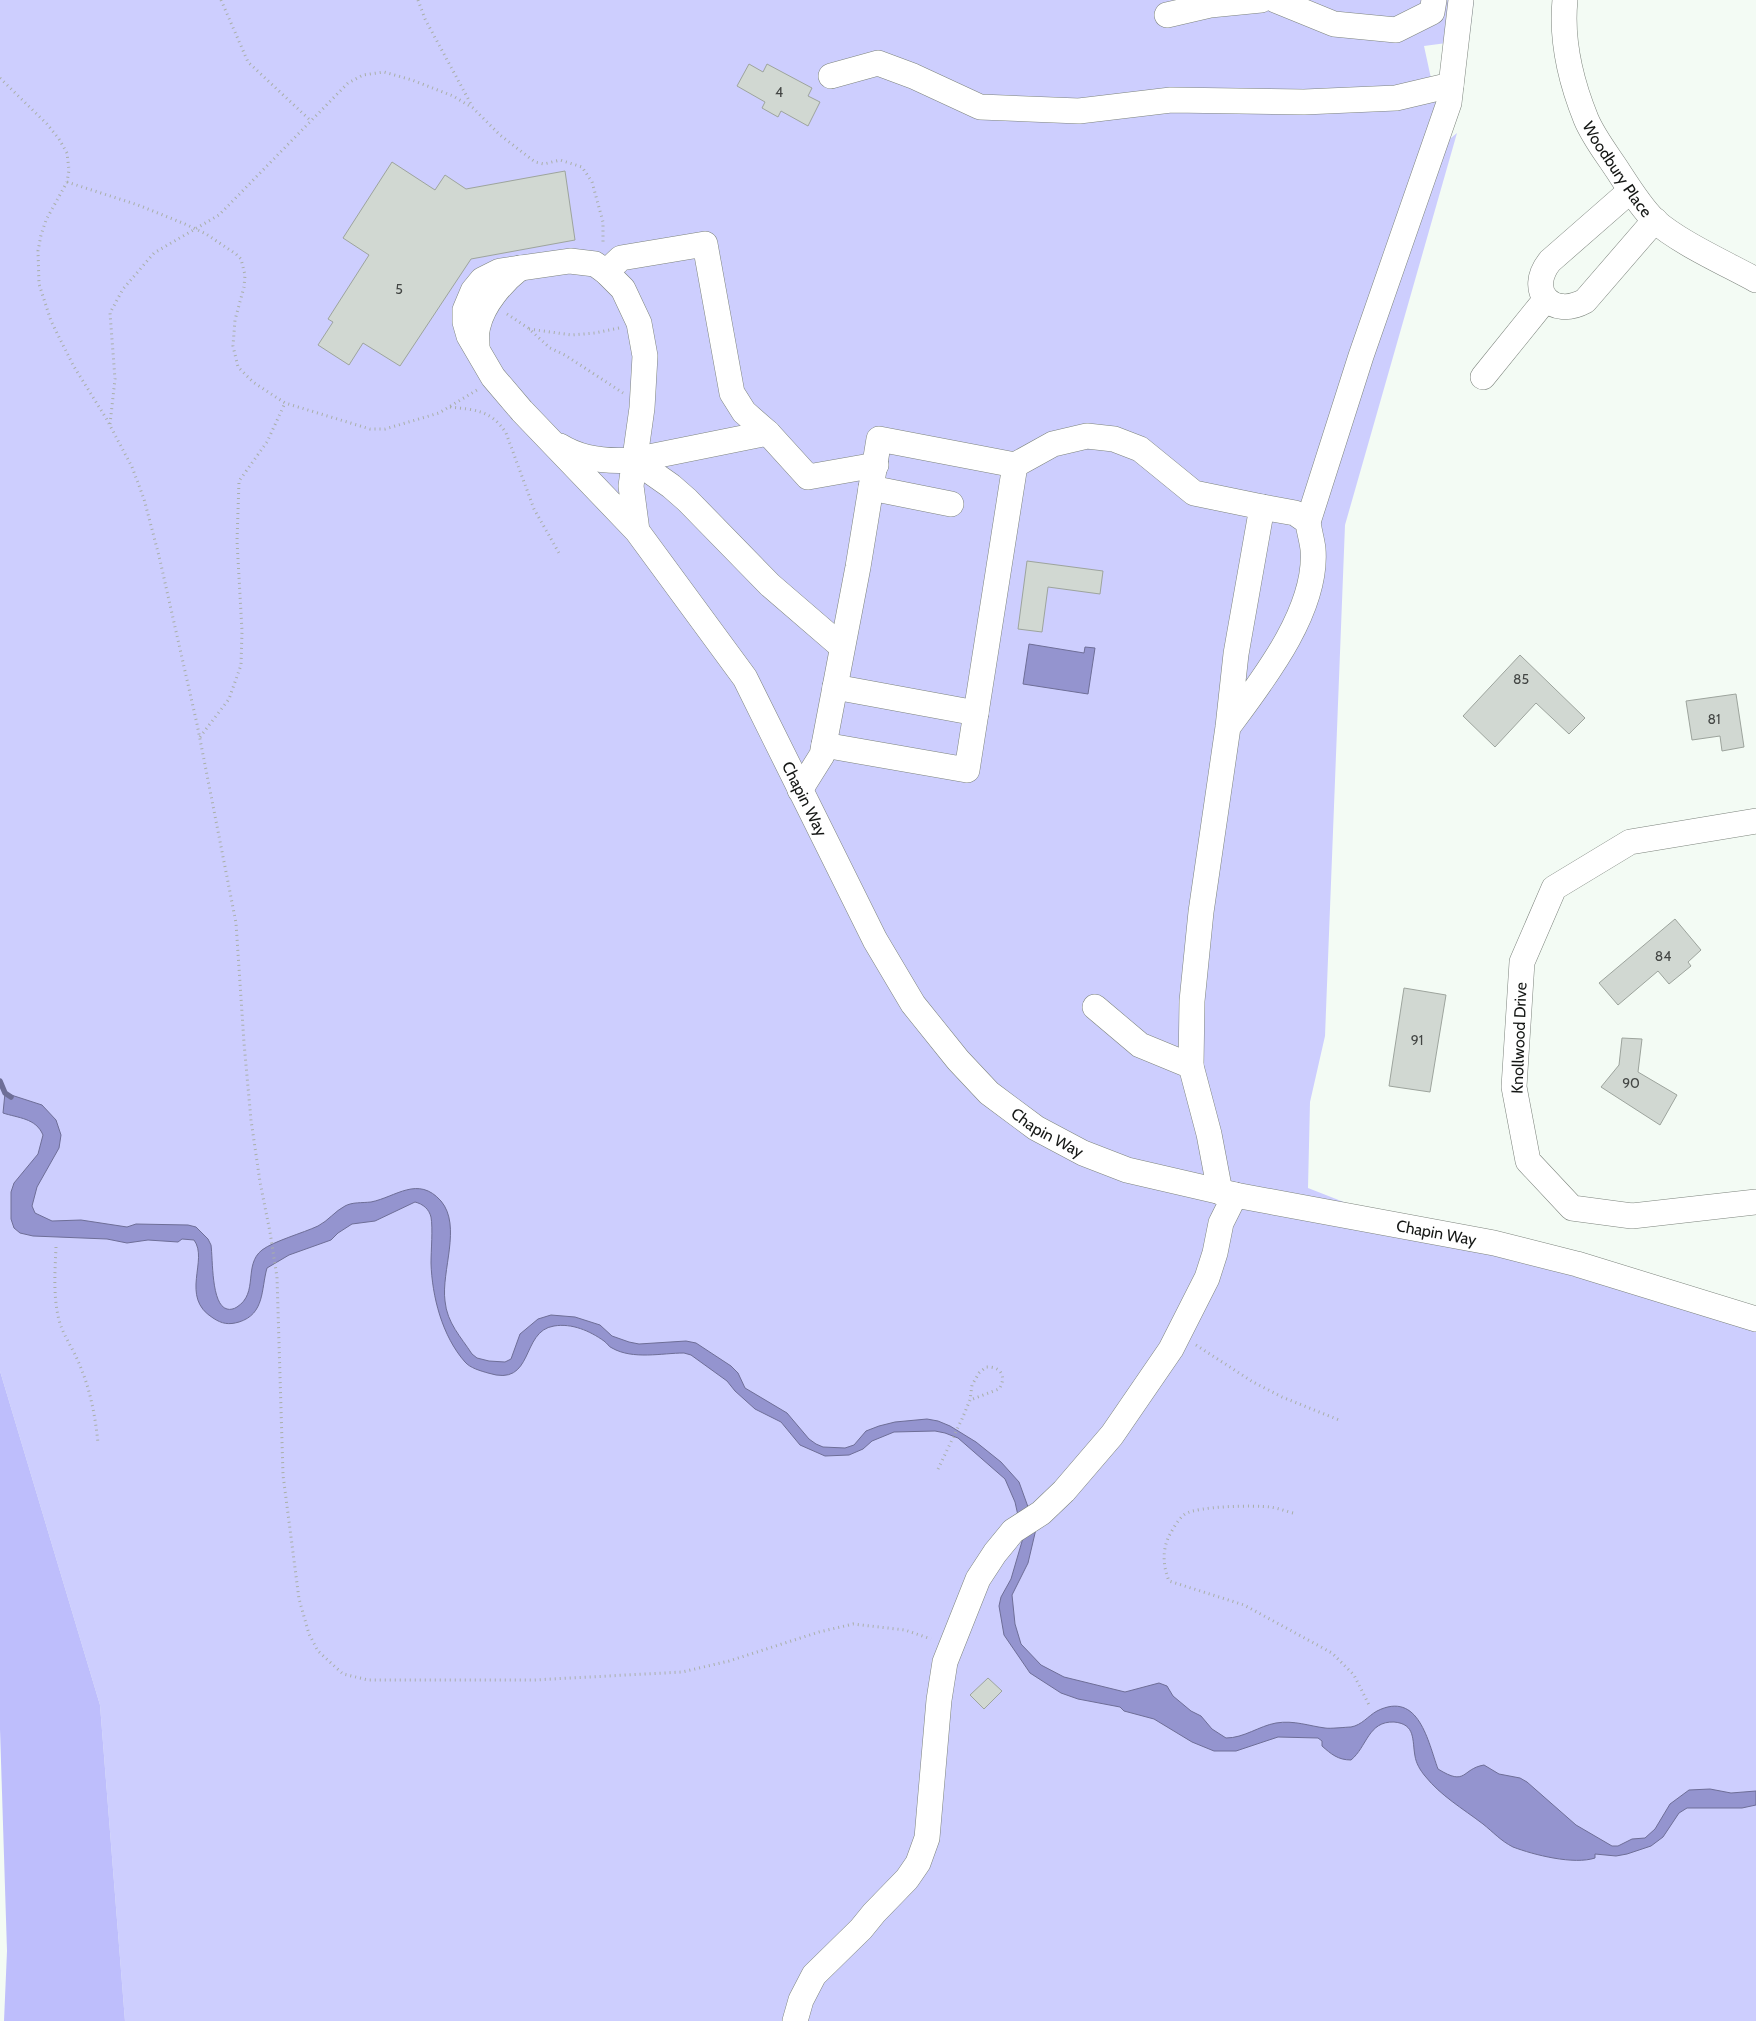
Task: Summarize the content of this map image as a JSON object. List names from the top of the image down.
{
  "streets": {
    "street": ["Woodbury Place", "Chapin Way", "Knollwood Drive"]
  },
  "house_numbers": [
    "4",
    "5",
    "85",
    "81",
    "84",
    "91",
    "90"
  ]
}
